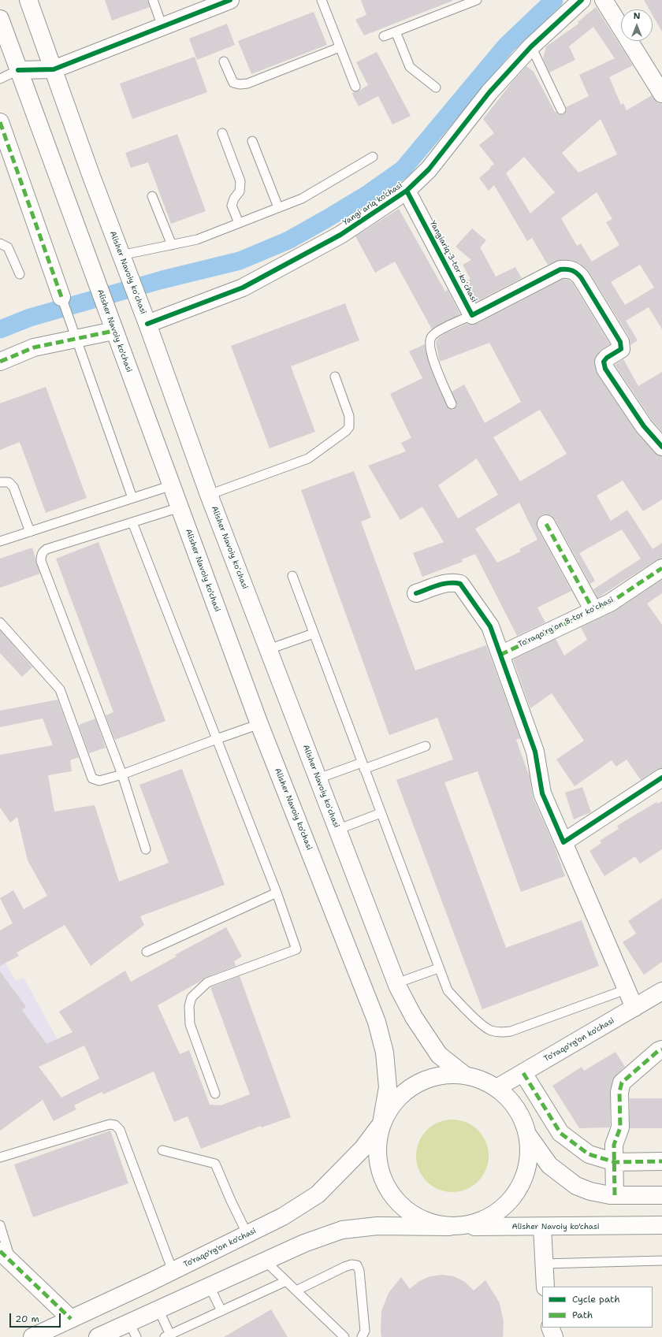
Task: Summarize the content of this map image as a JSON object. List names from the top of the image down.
{
  "streets": {
    "main road": [
      "Yangi ariq ko‘chasi",
      "Yangiariq 3-tor koʻchasi",
      "Alisher Navoiy koʻchasi",
      "Alisher Navoiy ko'chasi",
      "Toʻraqoʻrgʻon 8-tor koʻchasi",
      "To'raqo'rg'on ko'chasi"
    ]
  },
  "crossings": [
    ["Yangi ariq ko‘chasi", "Yangiariq 3-tor koʻchasi"],
    ["Yangi ariq ko‘chasi", "Alisher Navoiy koʻchasi"],
    ["Alisher Navoiy ko'chasi", "To'raqo'rg'on ko'chasi"]
  ],
  "legend": ["Cycle path", "Path"],
  "scale_bar": "20 m",
  "north": "top"
}
